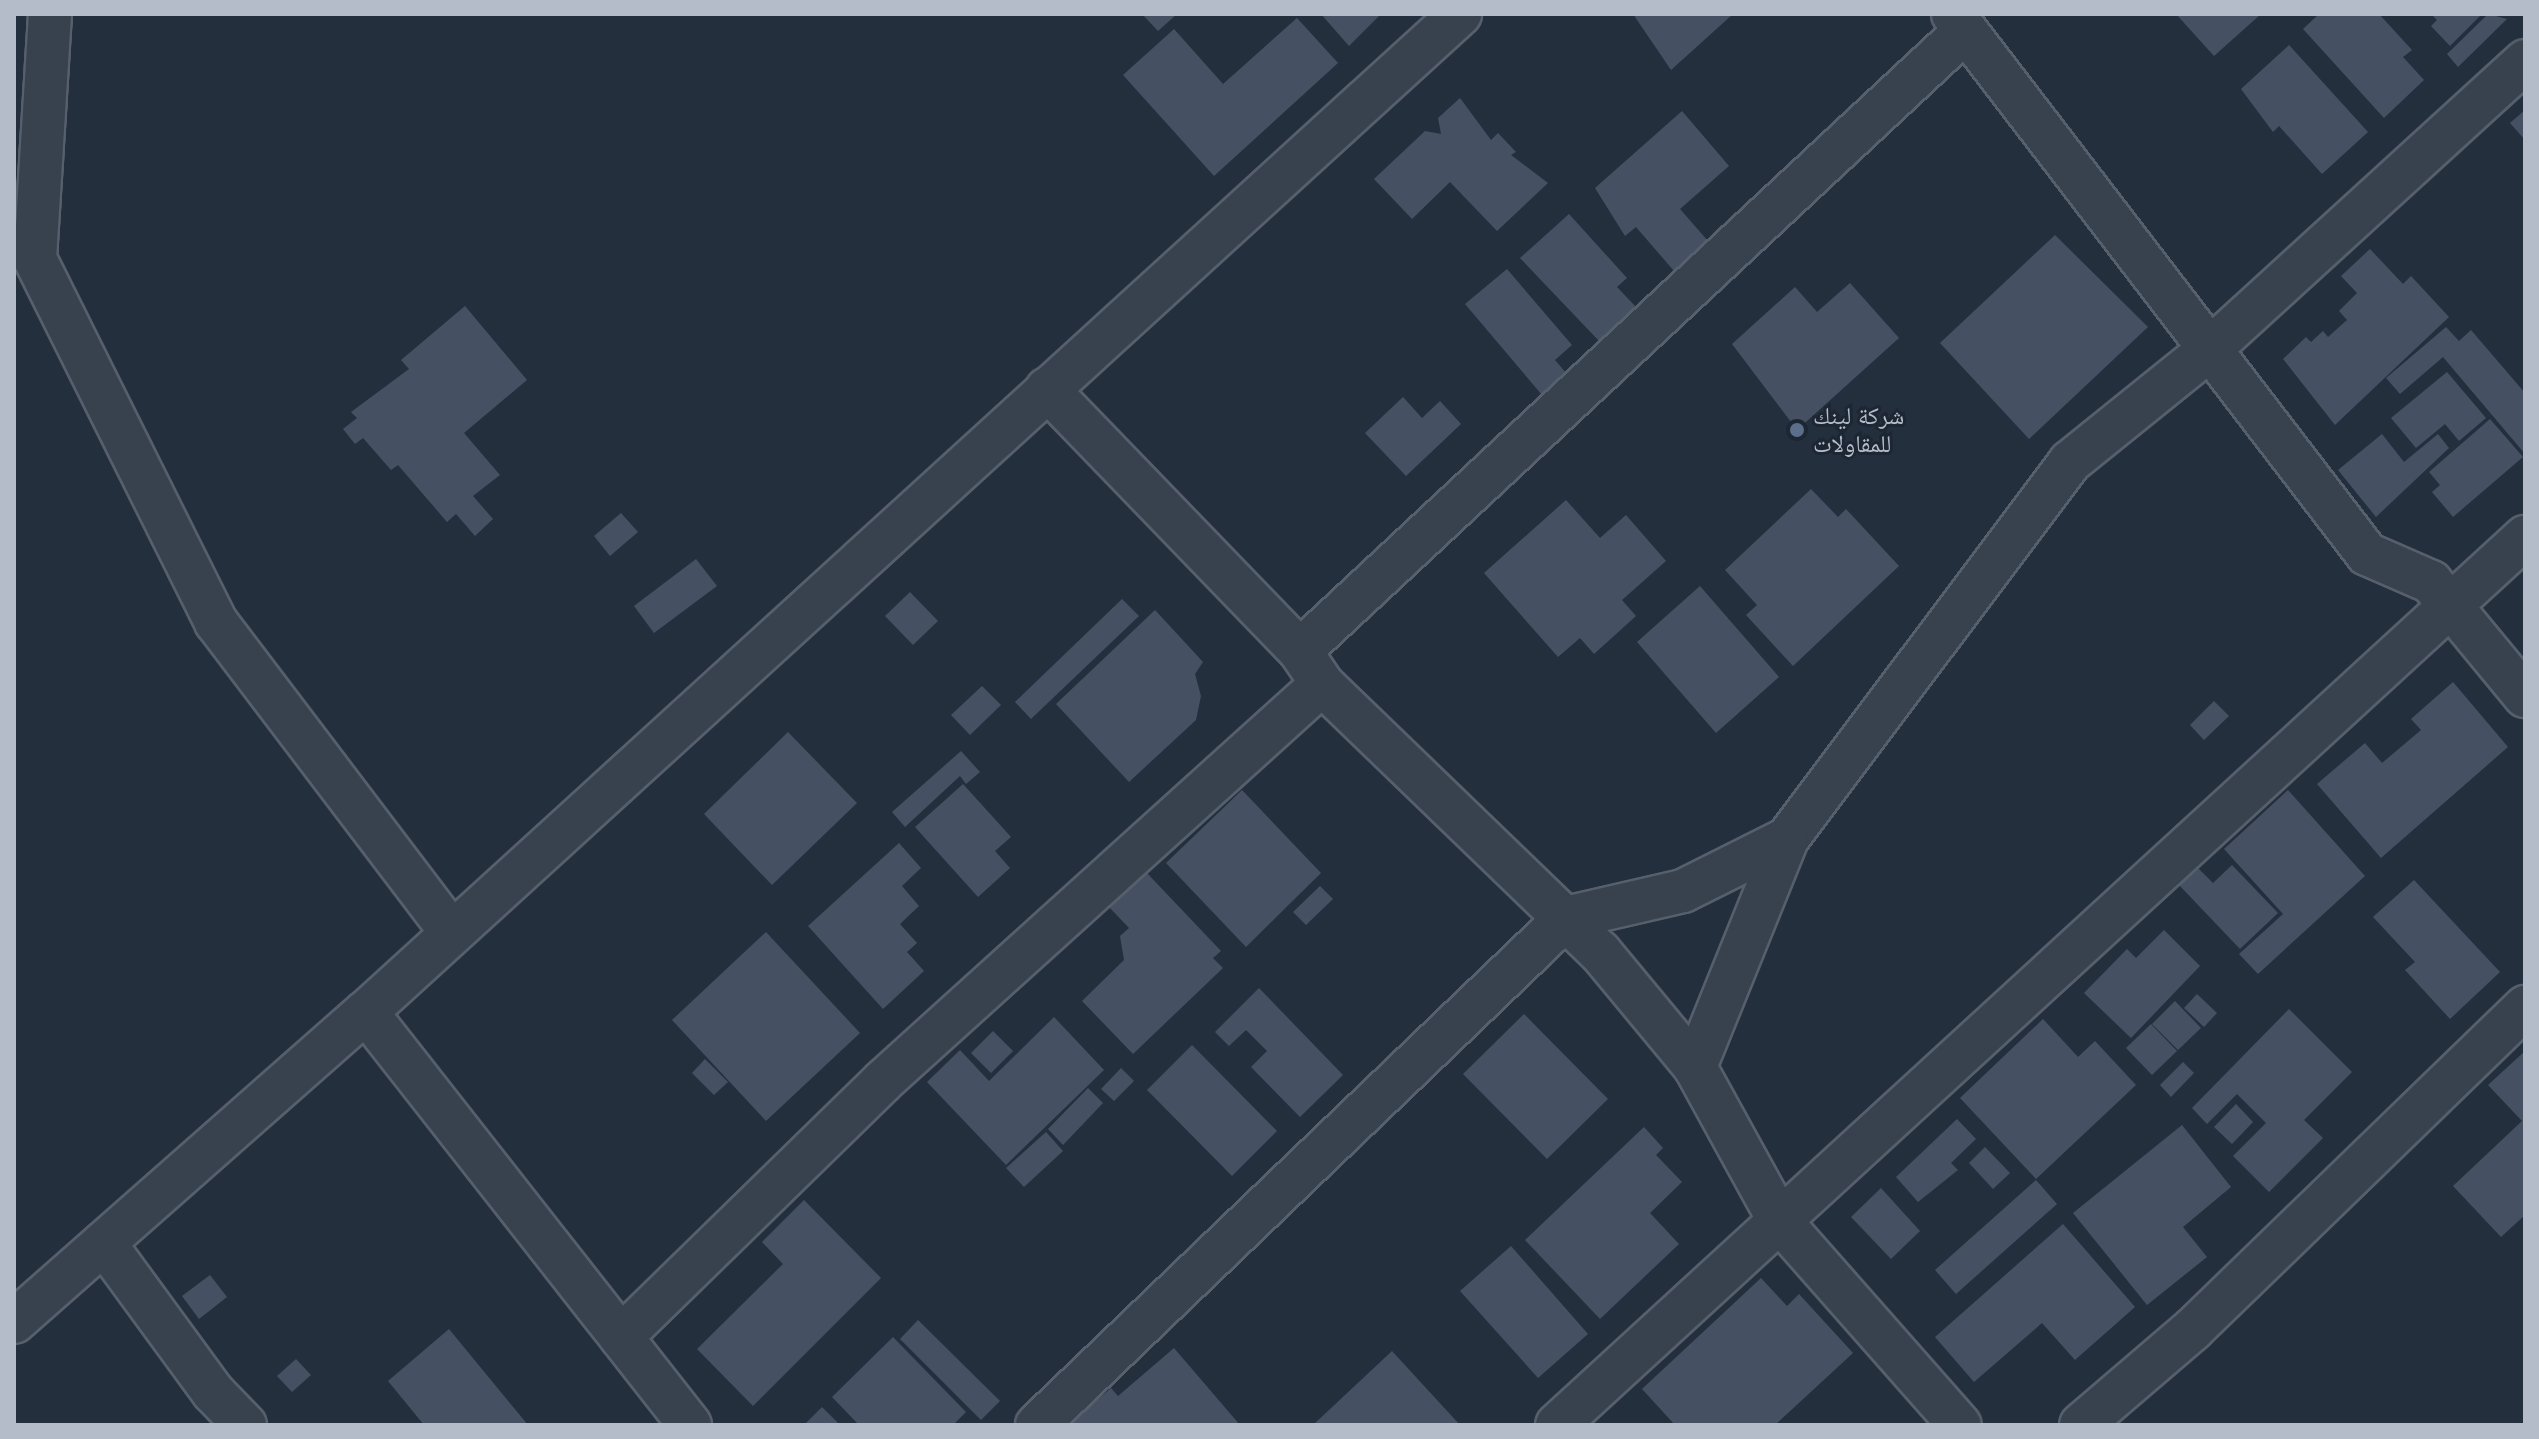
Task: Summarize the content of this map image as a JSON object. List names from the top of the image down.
{
  "places": ["شركة لينك للمقاولات"]
}
